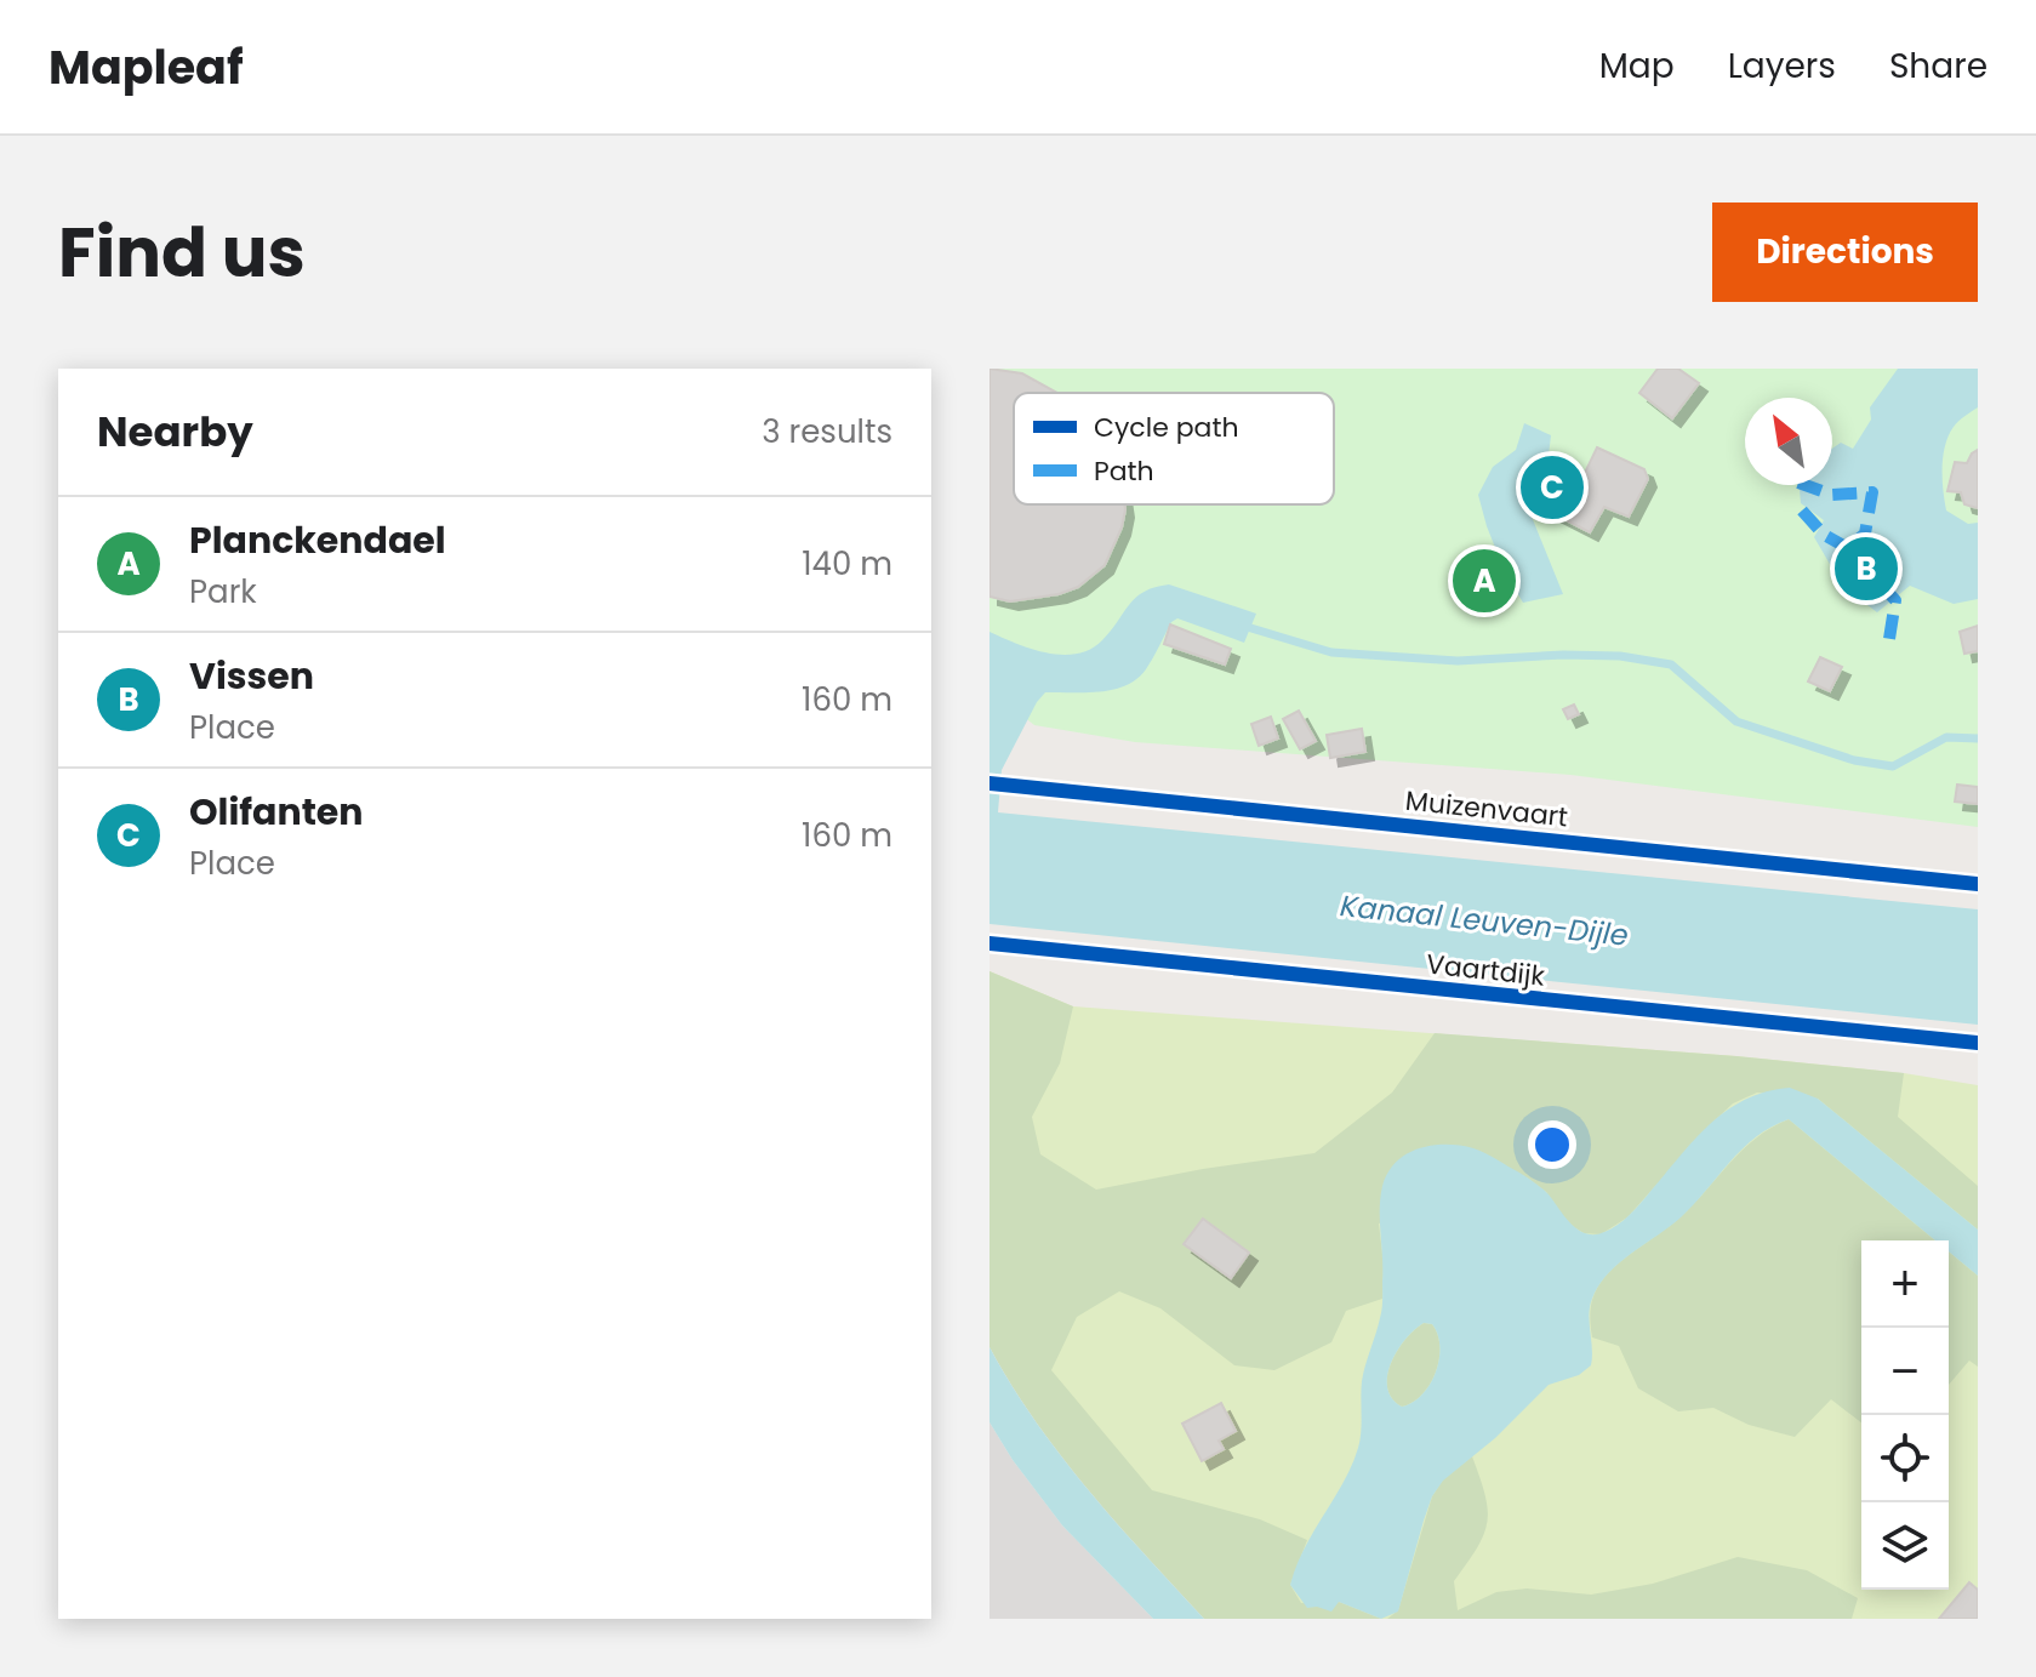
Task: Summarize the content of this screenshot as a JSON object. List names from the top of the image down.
{
  "streets": {
    "lane": ["Muizenvaart", "Vaartdijk"]
  },
  "water": ["Kanaal Leuven-Dijle"],
  "legend": ["Cycle path", "Path"],
  "north": "top left",
  "page": {
    "header": "Mapleaf",
    "nav": ["Map", "Layers", "Share"],
    "title": "Find us",
    "buttons": "Directions",
    "heading": ["Nearby", "3 results"],
    "pins": ["C", "B", "A"],
    "list": [
      {
        "mark": "A",
        "name": "Planckendael",
        "note": "Park",
        "value": "140 m"
      },
      {
        "mark": "B",
        "name": "Vissen",
        "note": "Place",
        "value": "160 m"
      },
      {
        "mark": "C",
        "name": "Olifanten",
        "note": "Place",
        "value": "160 m"
      }
    ],
    "map_buttons": ["+", "−"]
  }
}
